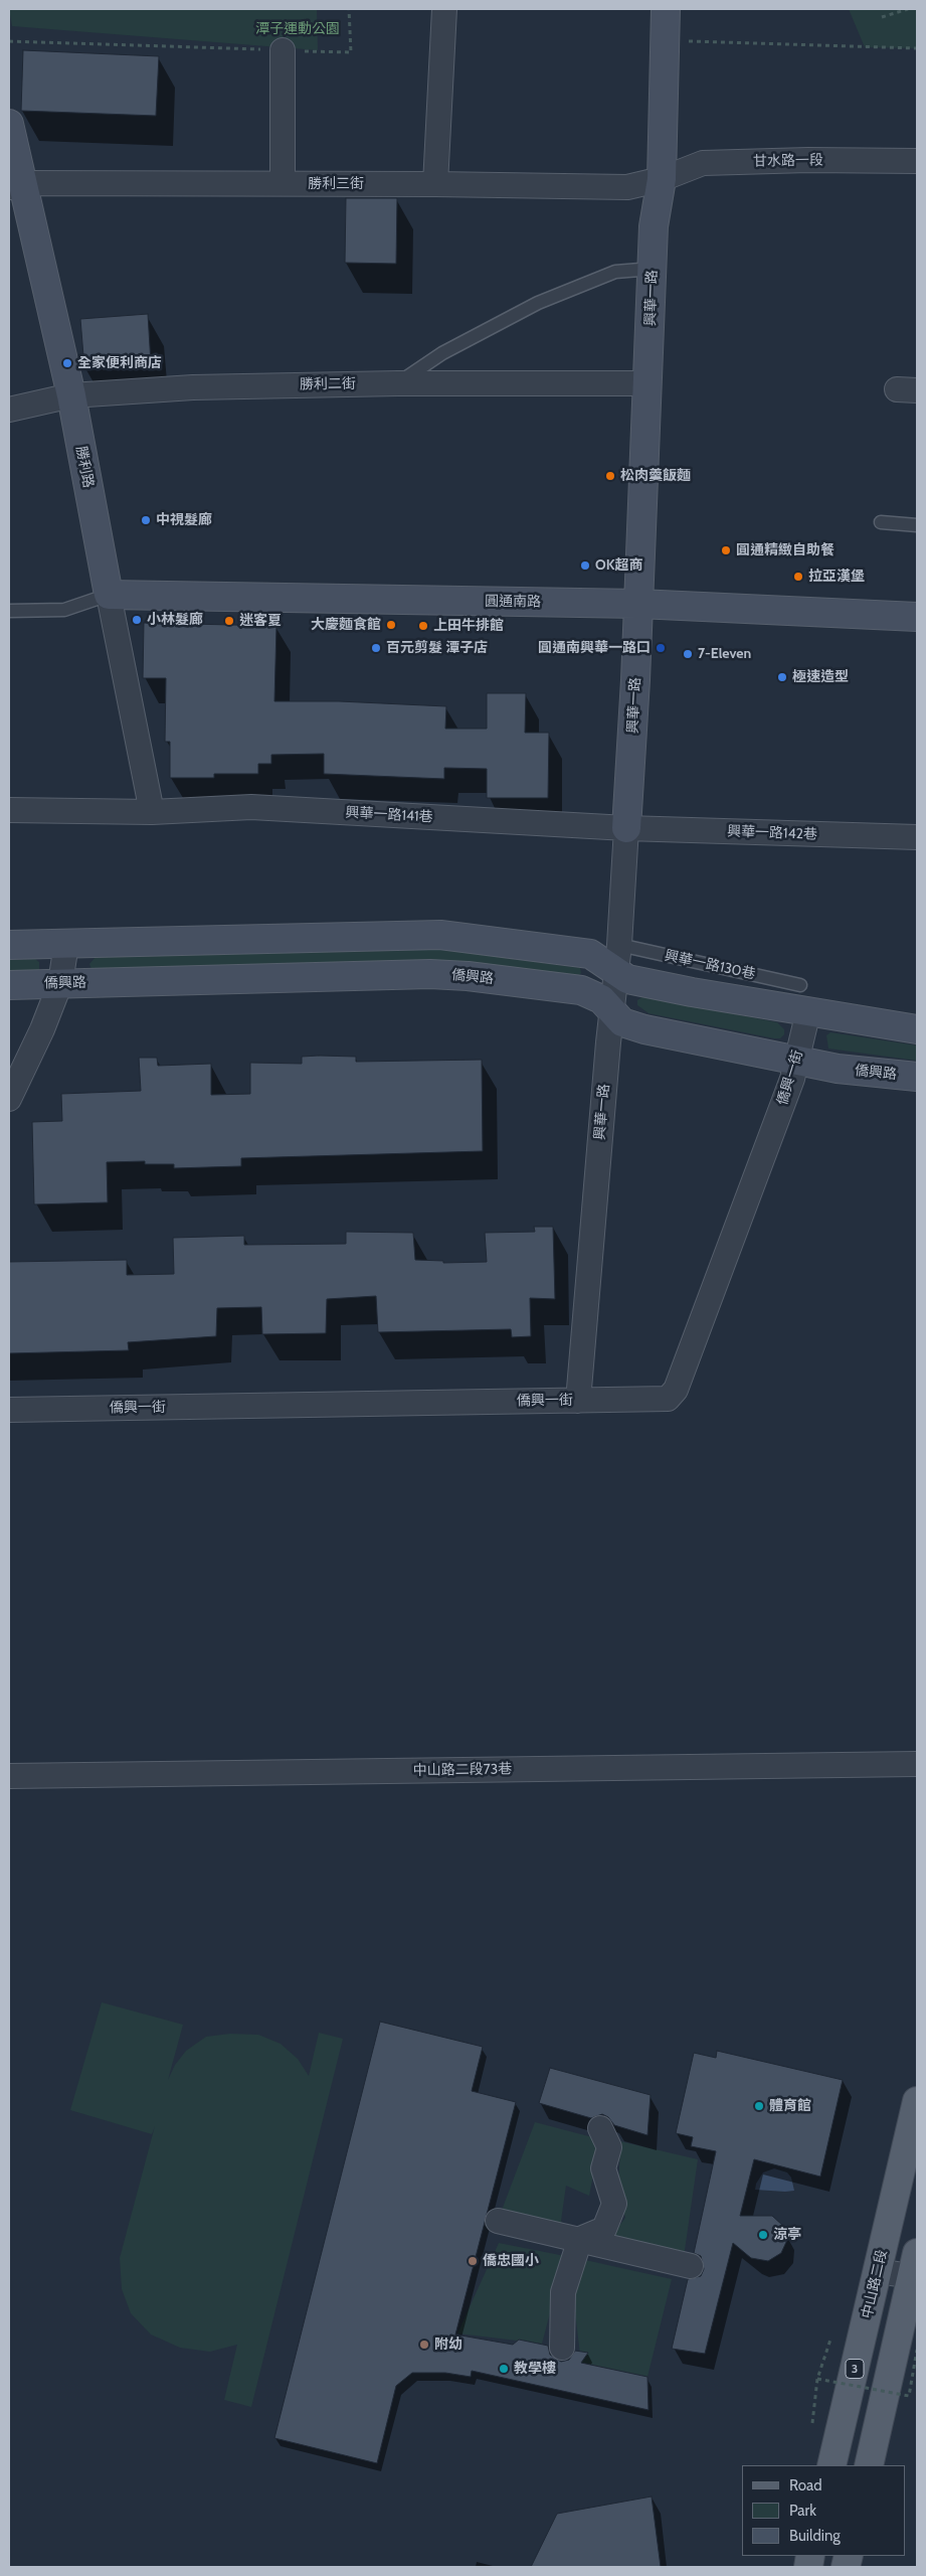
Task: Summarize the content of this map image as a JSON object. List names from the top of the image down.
{
  "streets": {
    "main road": ["中山路二段", "3"],
    "street": [
      "甘水路一段",
      "勝利三街",
      "興華一路",
      "勝利二街",
      "勝利路",
      "圓通南路",
      "興華一路141巷",
      "興華一路142巷",
      "僑興路",
      "僑興一街",
      "中山路二段73巷"
    ],
    "lane": ["興華一路130巷"]
  },
  "crossings": [
    ["甘水路一段", "勝利三街"],
    ["甘水路一段", "興華一路"],
    ["勝利三街", "興華一路"],
    ["勝利三街", "勝利路"],
    ["興華一路", "勝利二街"],
    ["興華一路", "圓通南路"],
    ["興華一路", "興華一路141巷"],
    ["興華一路", "興華一路142巷"],
    ["興華一路", "興華一路130巷"],
    ["興華一路", "僑興路"],
    ["興華一路", "僑興一街"],
    ["勝利二街", "勝利路"],
    ["勝利路", "圓通南路"],
    ["勝利路", "興華一路141巷"],
    ["興華一路141巷", "興華一路142巷"],
    ["僑興路", "僑興一街"]
  ],
  "parks": ["潭子運動公園"],
  "places": [
    "全家便利商店",
    "松肉羹飯麵",
    "中視髮廊",
    "圓通精緻自助餐",
    "OK超商",
    "拉亞漢堡",
    "小林髮廊",
    "迷客夏",
    "大慶麵食館",
    "上田牛排館",
    "百元剪髮 潭子店",
    "圓通南興華一路口",
    "7-Eleven",
    "極速造型",
    "體育館",
    "涼亭",
    "僑忠國小",
    "附幼",
    "教學樓"
  ],
  "legend": ["Road", "Park", "Building"]
}
